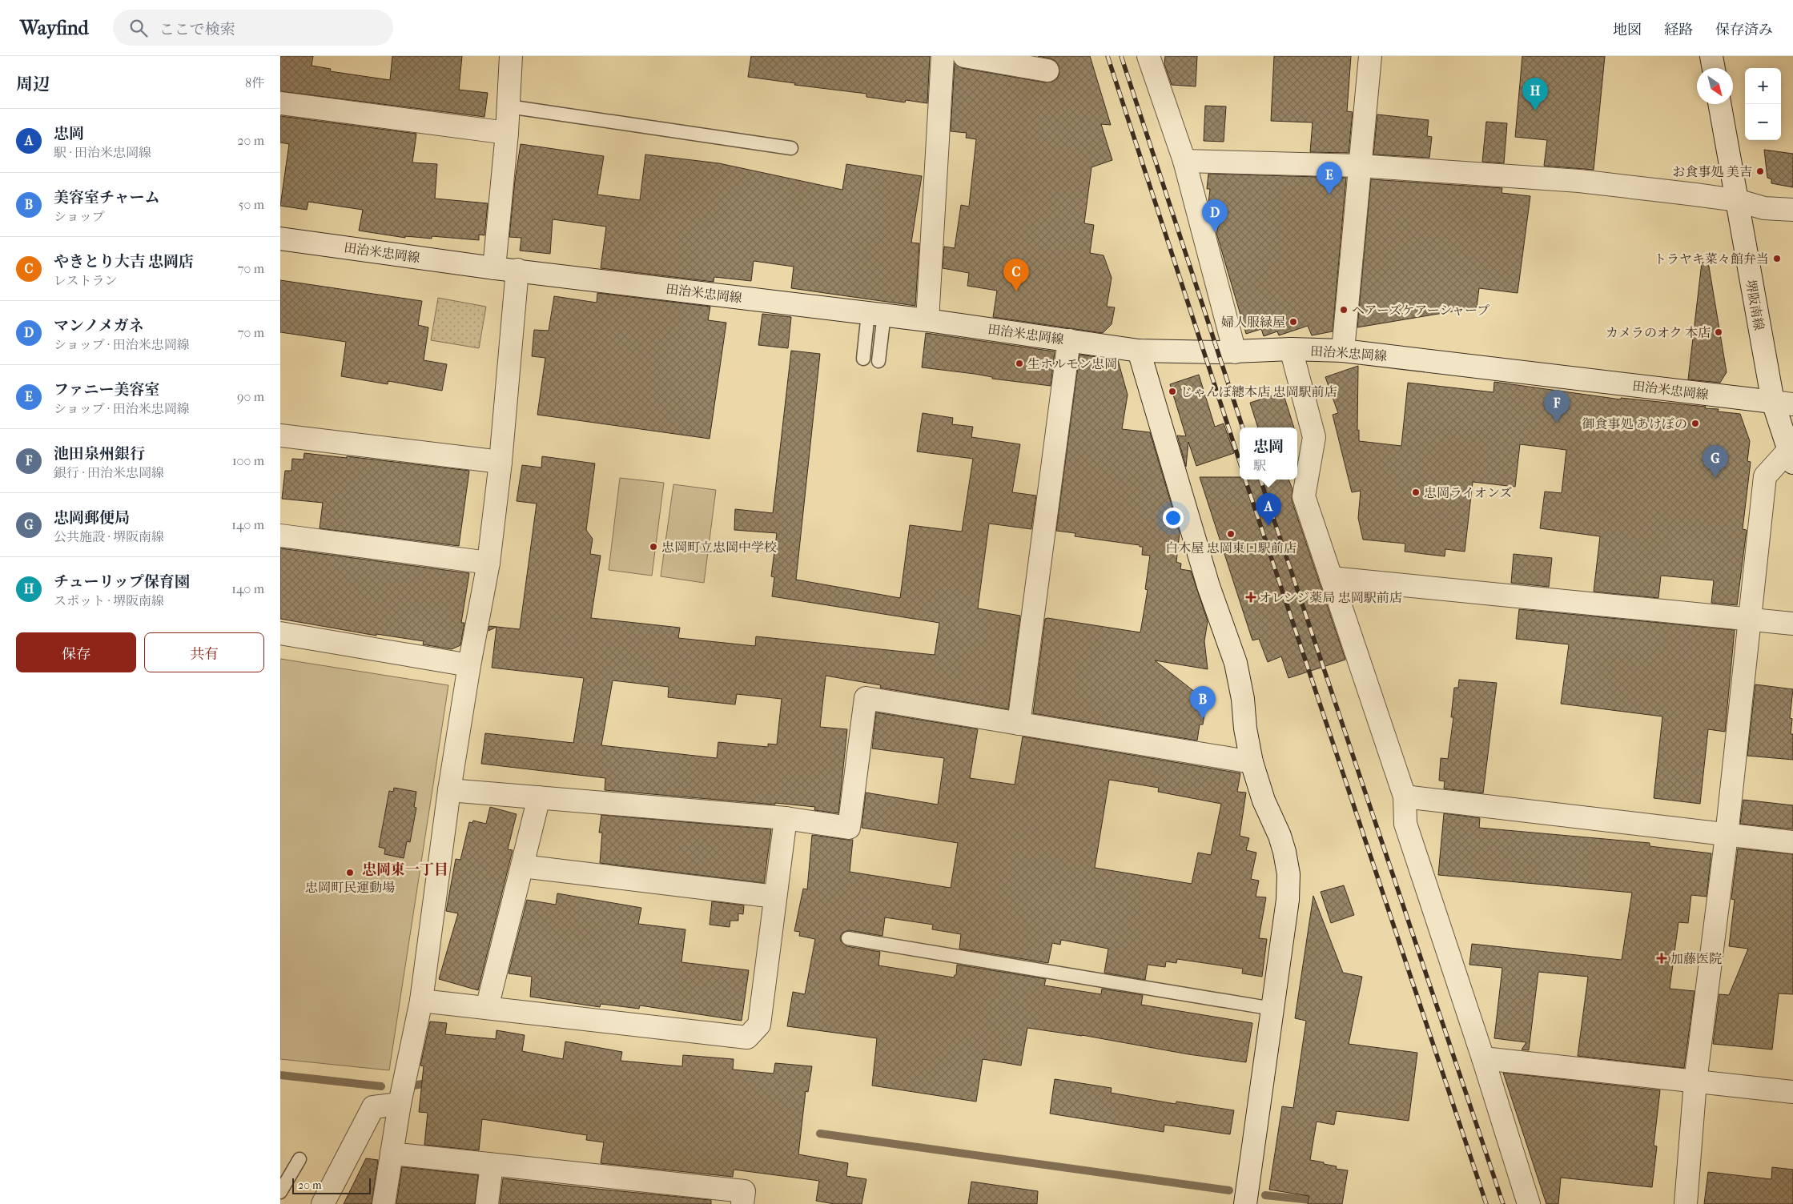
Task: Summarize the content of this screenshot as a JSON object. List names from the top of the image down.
{
  "streets": {
    "street": ["田治米忠岡線", "堺阪南線"]
  },
  "crossings": [
    ["田治米忠岡線", "堺阪南線"]
  ],
  "districts": ["忠岡東一丁目"],
  "places": {
    "other": [
      "お食事処 美吉",
      "トラヤキ菜々館弁当",
      "ヘアーズケアーシャープ",
      "婦人服緑屋",
      "カメラのオク 本店",
      "生ホルモン忠岡",
      "じゃんぼ總本店 忠岡駅前店",
      "御食事処 あけぼの",
      "忠岡ライオンズ",
      "白木屋 忠岡東口駅前店",
      "忠岡町立忠岡中学校",
      "忠岡町民運動場"
    ],
    "health": ["オレンジ薬局 忠岡駅前店", "加藤医院"]
  },
  "scale_bar": "20 m",
  "north": "bottom right",
  "page": {
    "header": "Wayfind",
    "search": "ここで検索",
    "nav": ["地図", "経路", "保存済み"],
    "heading": ["周辺", "8件"],
    "map_buttons": ["+", "−"],
    "pins": [
      "H",
      "E",
      "D",
      "C",
      "F",
      "G",
      "A",
      "B"
    ],
    "list": [
      {
        "mark": "A",
        "name": "忠岡",
        "note": "駅 · 田治米忠岡線",
        "value": "20 m"
      },
      {
        "mark": "B",
        "name": "美容室チャーム",
        "note": "ショップ",
        "value": "50 m"
      },
      {
        "mark": "C",
        "name": "やきとり大吉 忠岡店",
        "note": "レストラン",
        "value": "70 m"
      },
      {
        "mark": "D",
        "name": "マンノメガネ",
        "note": "ショップ · 田治米忠岡線",
        "value": "70 m"
      },
      {
        "mark": "E",
        "name": "ファニー美容室",
        "note": "ショップ · 田治米忠岡線",
        "value": "90 m"
      },
      {
        "mark": "F",
        "name": "池田泉州銀行",
        "note": "銀行 · 田治米忠岡線",
        "value": "100 m"
      },
      {
        "mark": "G",
        "name": "忠岡郵便局",
        "note": "公共施設 · 堺阪南線",
        "value": "140 m"
      },
      {
        "mark": "H",
        "name": "チューリップ保育園",
        "note": "スポット · 堺阪南線",
        "value": "140 m"
      }
    ],
    "popup": ["忠岡", "駅"],
    "buttons": ["保存", "共有"],
    "scale": "20 m"
  }
}
